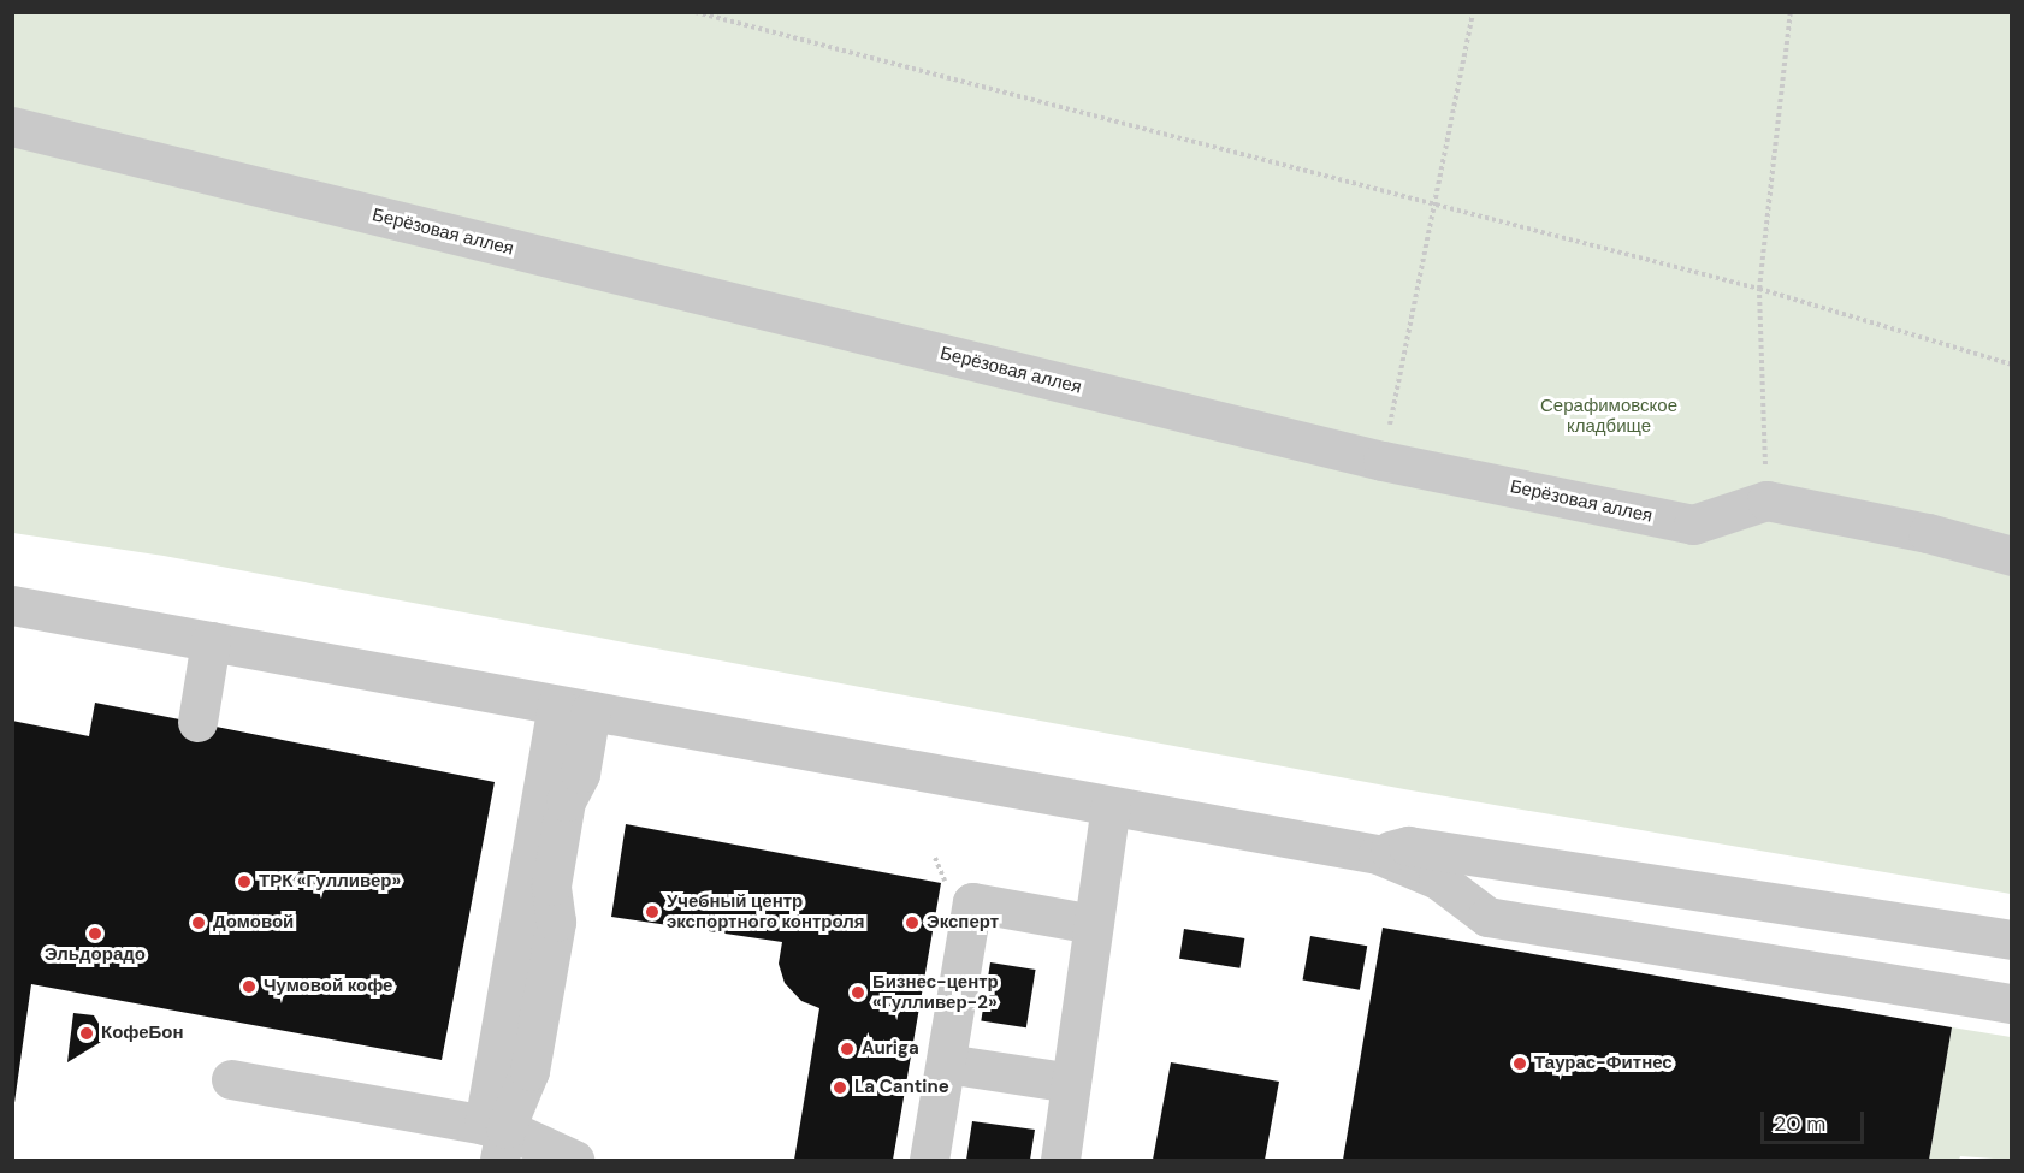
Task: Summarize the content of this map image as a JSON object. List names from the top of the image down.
{
  "streets": {
    "street": ["Берёзовая аллея"]
  },
  "parks": ["Серафимовское кладбище"],
  "places": [
    "ТРК «Гулливер»",
    "Учебный центр экспортного контроля",
    "Домовой",
    "Эксперт",
    "Эльдорадо",
    "Чумовой кофе",
    "Бизнес-центр «Гулливер-2»",
    "КофеБон",
    "Auriga",
    "Таурас-Фитнес",
    "La Cantine"
  ],
  "scale_bar": "20 m"
}
